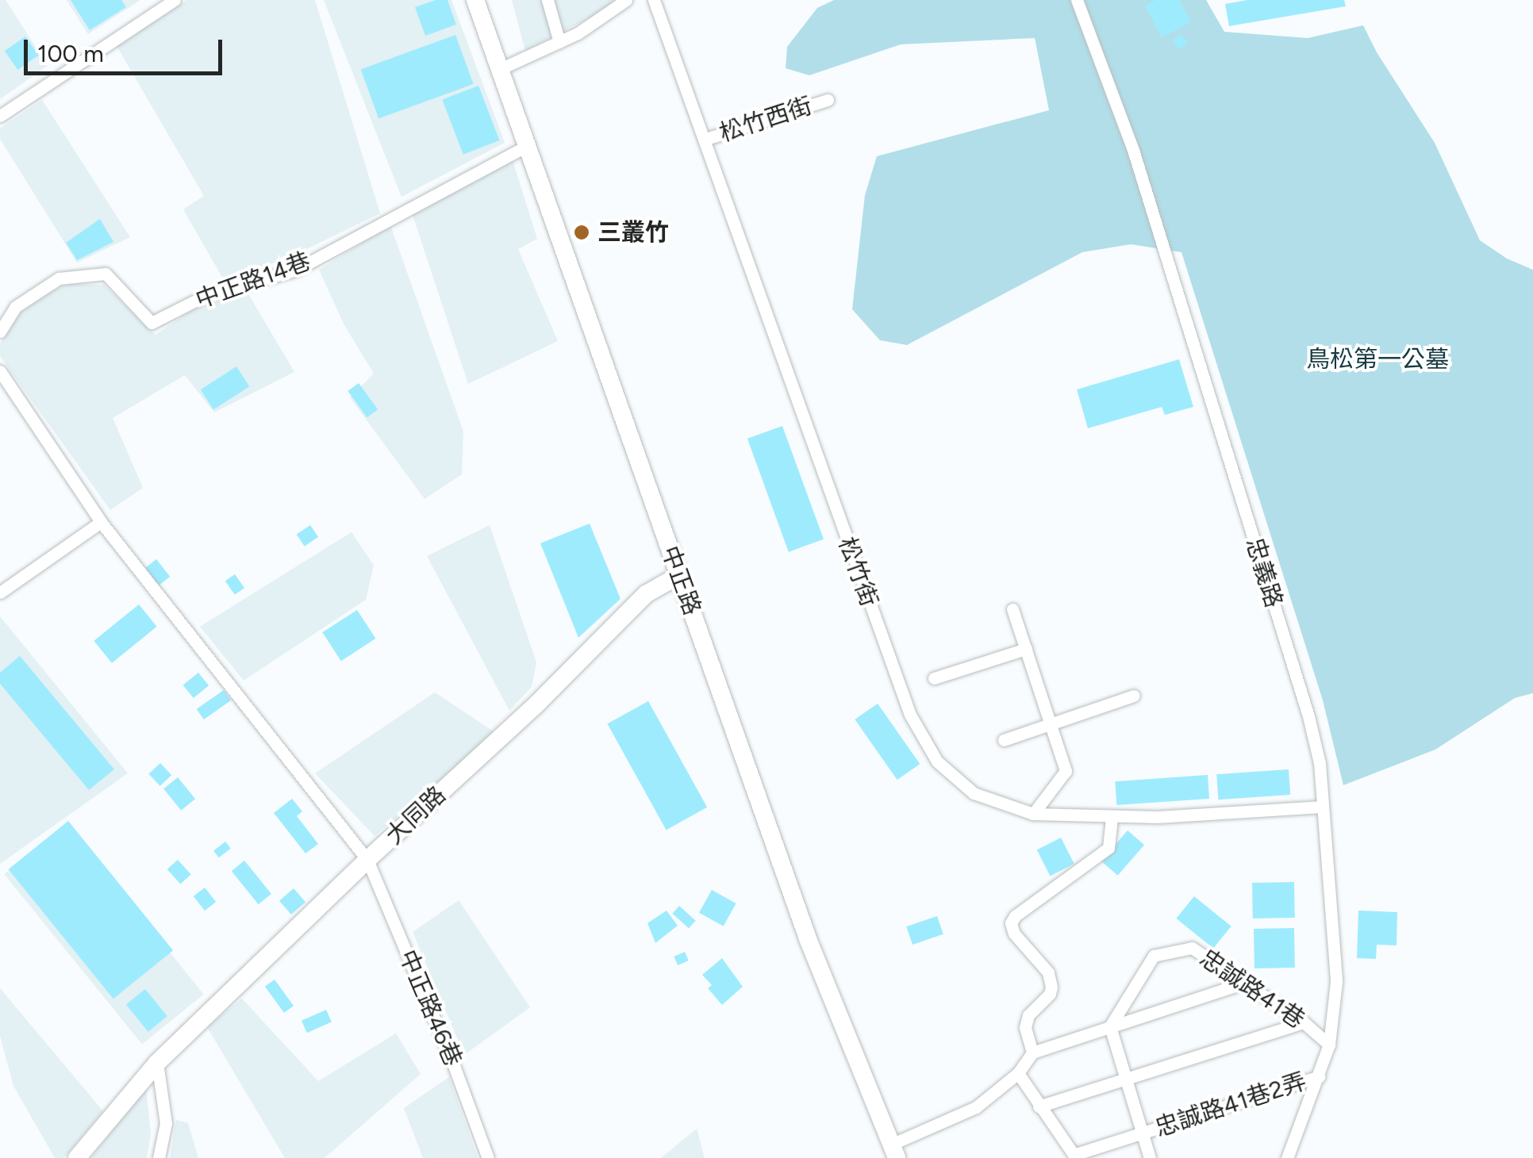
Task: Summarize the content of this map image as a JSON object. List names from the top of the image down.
{
  "streets": {
    "main road": ["中正路", "大同路"],
    "street": [
      "松竹西街",
      "中正路14巷",
      "松竹街",
      "忠義路",
      "忠誠路41巷",
      "中正路46巷",
      "忠誠路41巷2弄"
    ]
  },
  "crossings": [
    ["松竹西街", "松竹街"],
    ["中正路14巷", "中正路"],
    ["松竹街", "忠義路"],
    ["忠義路", "忠誠路41巷"],
    ["忠義路", "忠誠路41巷2弄"],
    ["中正路", "大同路"],
    ["大同路", "中正路46巷"]
  ],
  "parks": ["鳥松第一公墓"],
  "places": ["三叢竹"],
  "scale_bar": "100 m"
}
